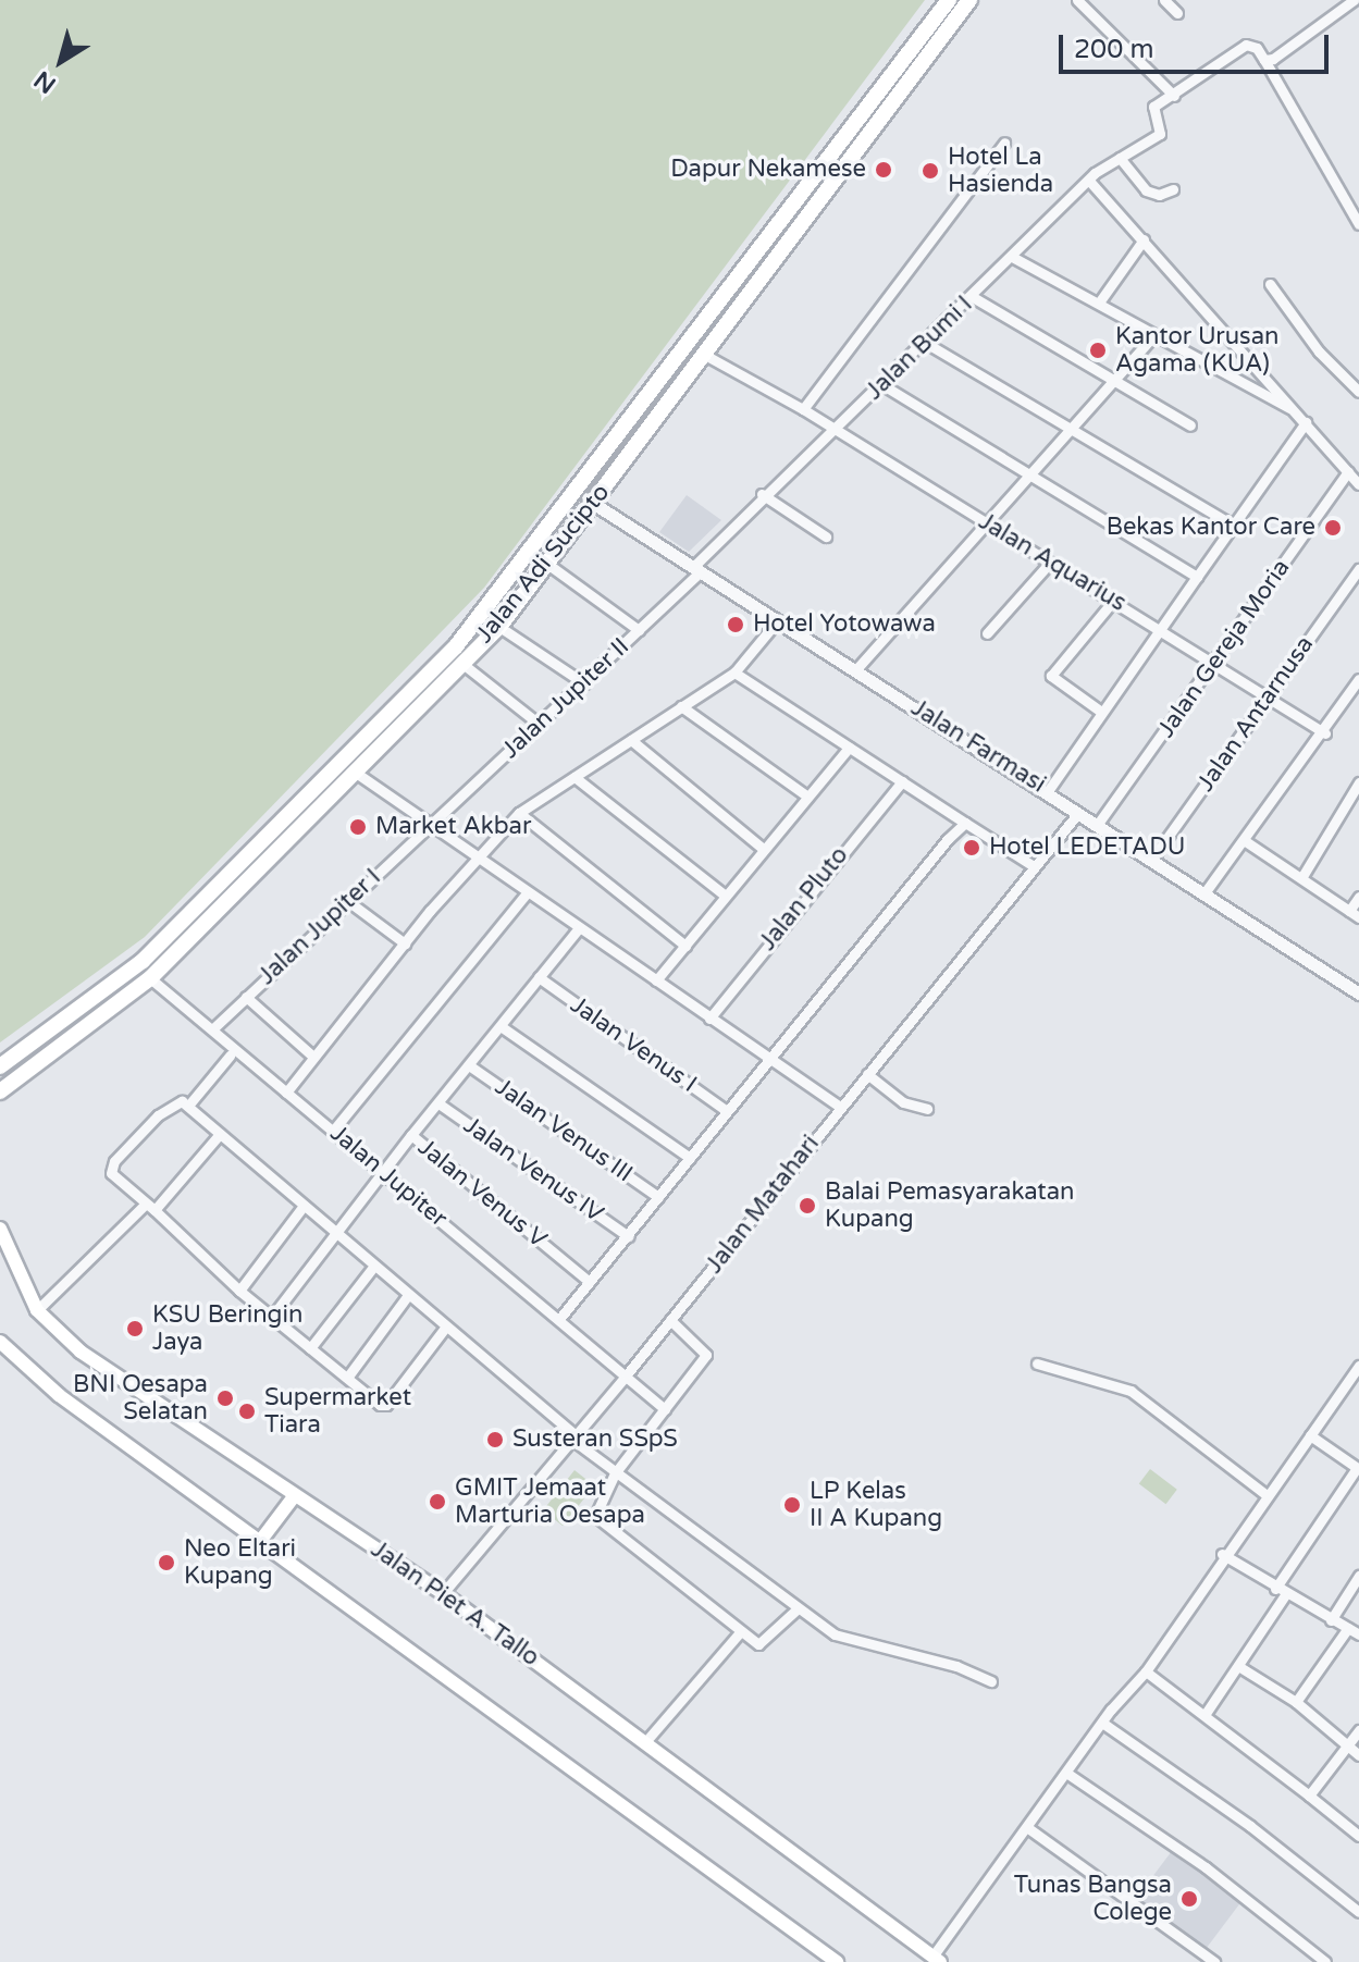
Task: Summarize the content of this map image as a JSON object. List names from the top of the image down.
{
  "streets": {
    "highway": ["Jalan Adi Sucipto"],
    "main road": ["Jalan Piet A. Tallo"],
    "street": [
      "Jalan Bumi I",
      "Jalan Aquarius",
      "Jalan Gereja Moria",
      "Jalan Jupiter II",
      "Jalan Antarnusa",
      "Jalan Farmasi",
      "Jalan Pluto",
      "Jalan Jupiter I",
      "Jalan Venus I",
      "Jalan Venus III",
      "Jalan Venus IV",
      "Jalan Jupiter",
      "Jalan Venus V",
      "Jalan Matahari"
    ]
  },
  "crossings": [
    ["Jalan Bumi I", "Jalan Aquarius"],
    ["Jalan Bumi I", "Jalan Jupiter II"],
    ["Jalan Bumi I", "Jalan Farmasi"],
    ["Jalan Aquarius", "Jalan Adi Sucipto"],
    ["Jalan Aquarius", "Jalan Gereja Moria"],
    ["Jalan Aquarius", "Jalan Antarnusa"],
    ["Jalan Adi Sucipto", "Jalan Farmasi"],
    ["Jalan Adi Sucipto", "Jalan Jupiter"],
    ["Jalan Gereja Moria", "Jalan Farmasi"],
    ["Jalan Jupiter II", "Jalan Farmasi"],
    ["Jalan Jupiter II", "Jalan Jupiter I"],
    ["Jalan Antarnusa", "Jalan Farmasi"],
    ["Jalan Farmasi", "Jalan Matahari"],
    ["Jalan Jupiter I", "Jalan Jupiter"],
    ["Jalan Jupiter", "Jalan Venus V"],
    ["Jalan Jupiter", "Jalan Matahari"],
    ["Jalan Matahari", "Jalan Piet A. Tallo"]
  ],
  "places": [
    "Dapur Nekamese",
    "Hotel La Hasienda",
    "Kantor Urusan Agama (KUA)",
    "Bekas Kantor Care",
    "Hotel Yotowawa",
    "Market Akbar",
    "Hotel LEDETADU",
    "Balai Pemasyarakatan Kupang",
    "KSU Beringin Jaya",
    "BNI Oesapa Selatan",
    "Supermarket Tiara",
    "Susteran SSpS",
    "GMIT Jemaat Marturia Oesapa",
    "LP Kelas II A Kupang",
    "Neo Eltari Kupang",
    "Tunas Bangsa Colege"
  ],
  "scale_bar": "200 m",
  "north": "bottom left"
}
